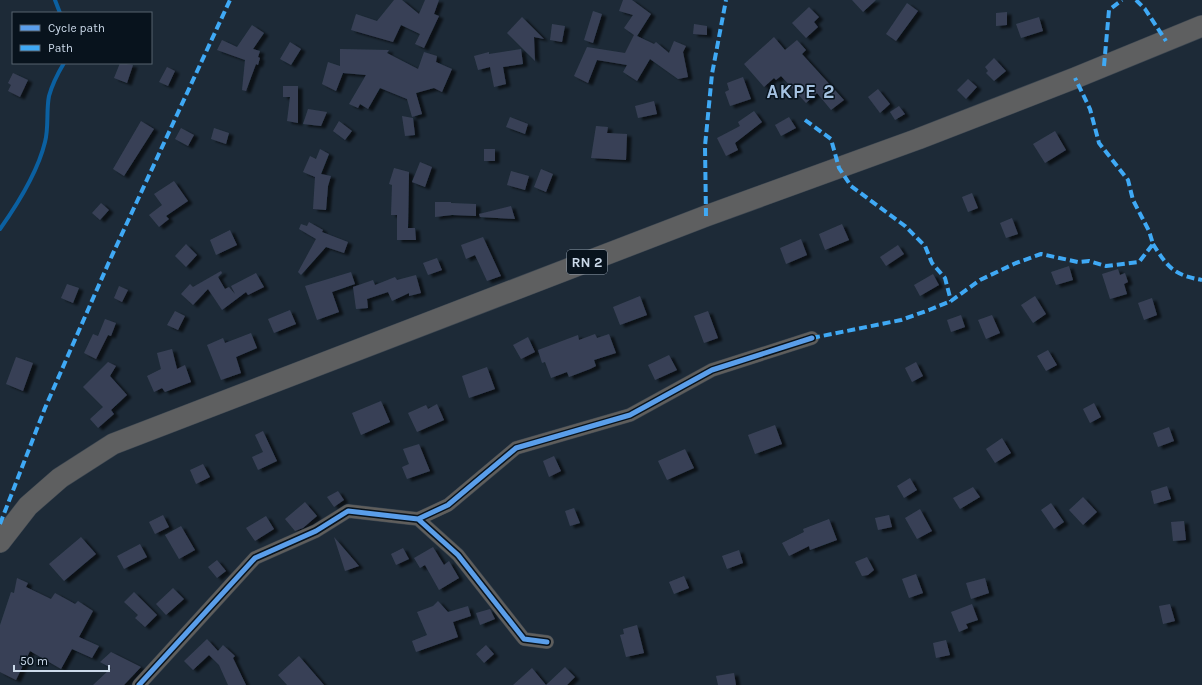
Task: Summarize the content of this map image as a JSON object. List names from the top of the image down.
{
  "streets": {
    "main road": ["RN 2"]
  },
  "districts": ["AKPE 2"],
  "legend": ["Cycle path", "Path"],
  "scale_bar": "50 m"
}
